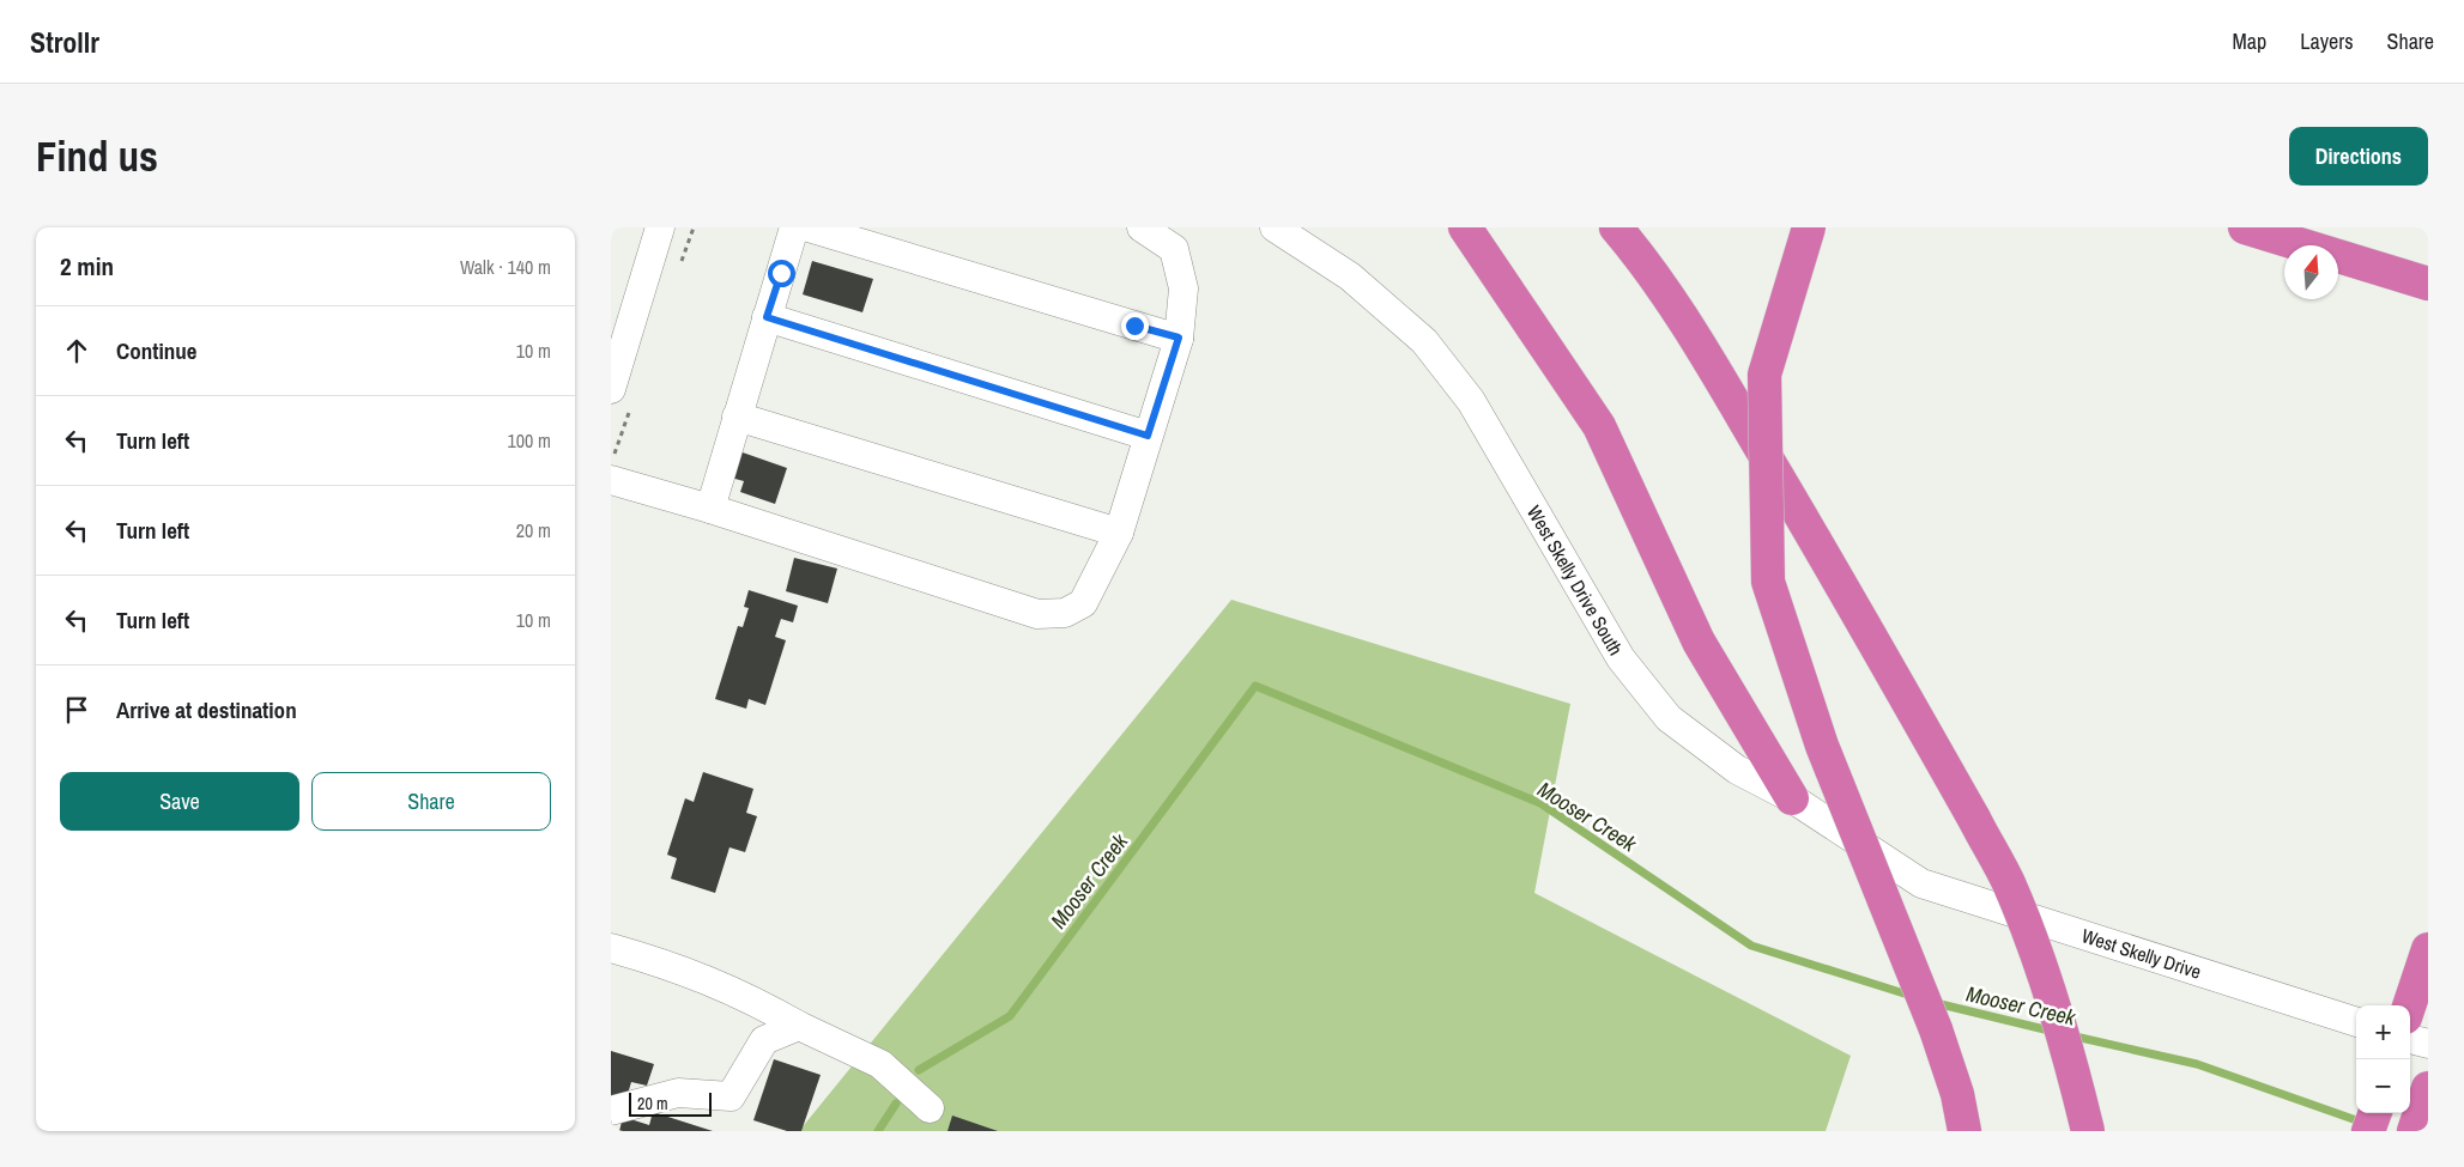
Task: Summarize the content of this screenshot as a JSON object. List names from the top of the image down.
{
  "streets": {
    "street": ["West Skelly Drive South", "West Skelly Drive"]
  },
  "crossings": [
    ["West Skelly Drive South", "West Skelly Drive"]
  ],
  "water": ["Mooser Creek"],
  "scale_bar": "20 m",
  "north": "top",
  "page": {
    "header": "Strollr",
    "nav": ["Map", "Layers", "Share"],
    "buttons": [
      "Directions",
      ["Save", "Share"]
    ],
    "title": "Find us",
    "heading": ["2 min", "Walk · 140 m"],
    "list": [
      ["Continue", "10 m"],
      ["Turn left", "100 m"],
      ["Turn left", "20 m"],
      ["Turn left", "10 m"],
      "Arrive at destination"
    ],
    "map_buttons": ["+", "−"],
    "scale": "20 m"
  }
}
